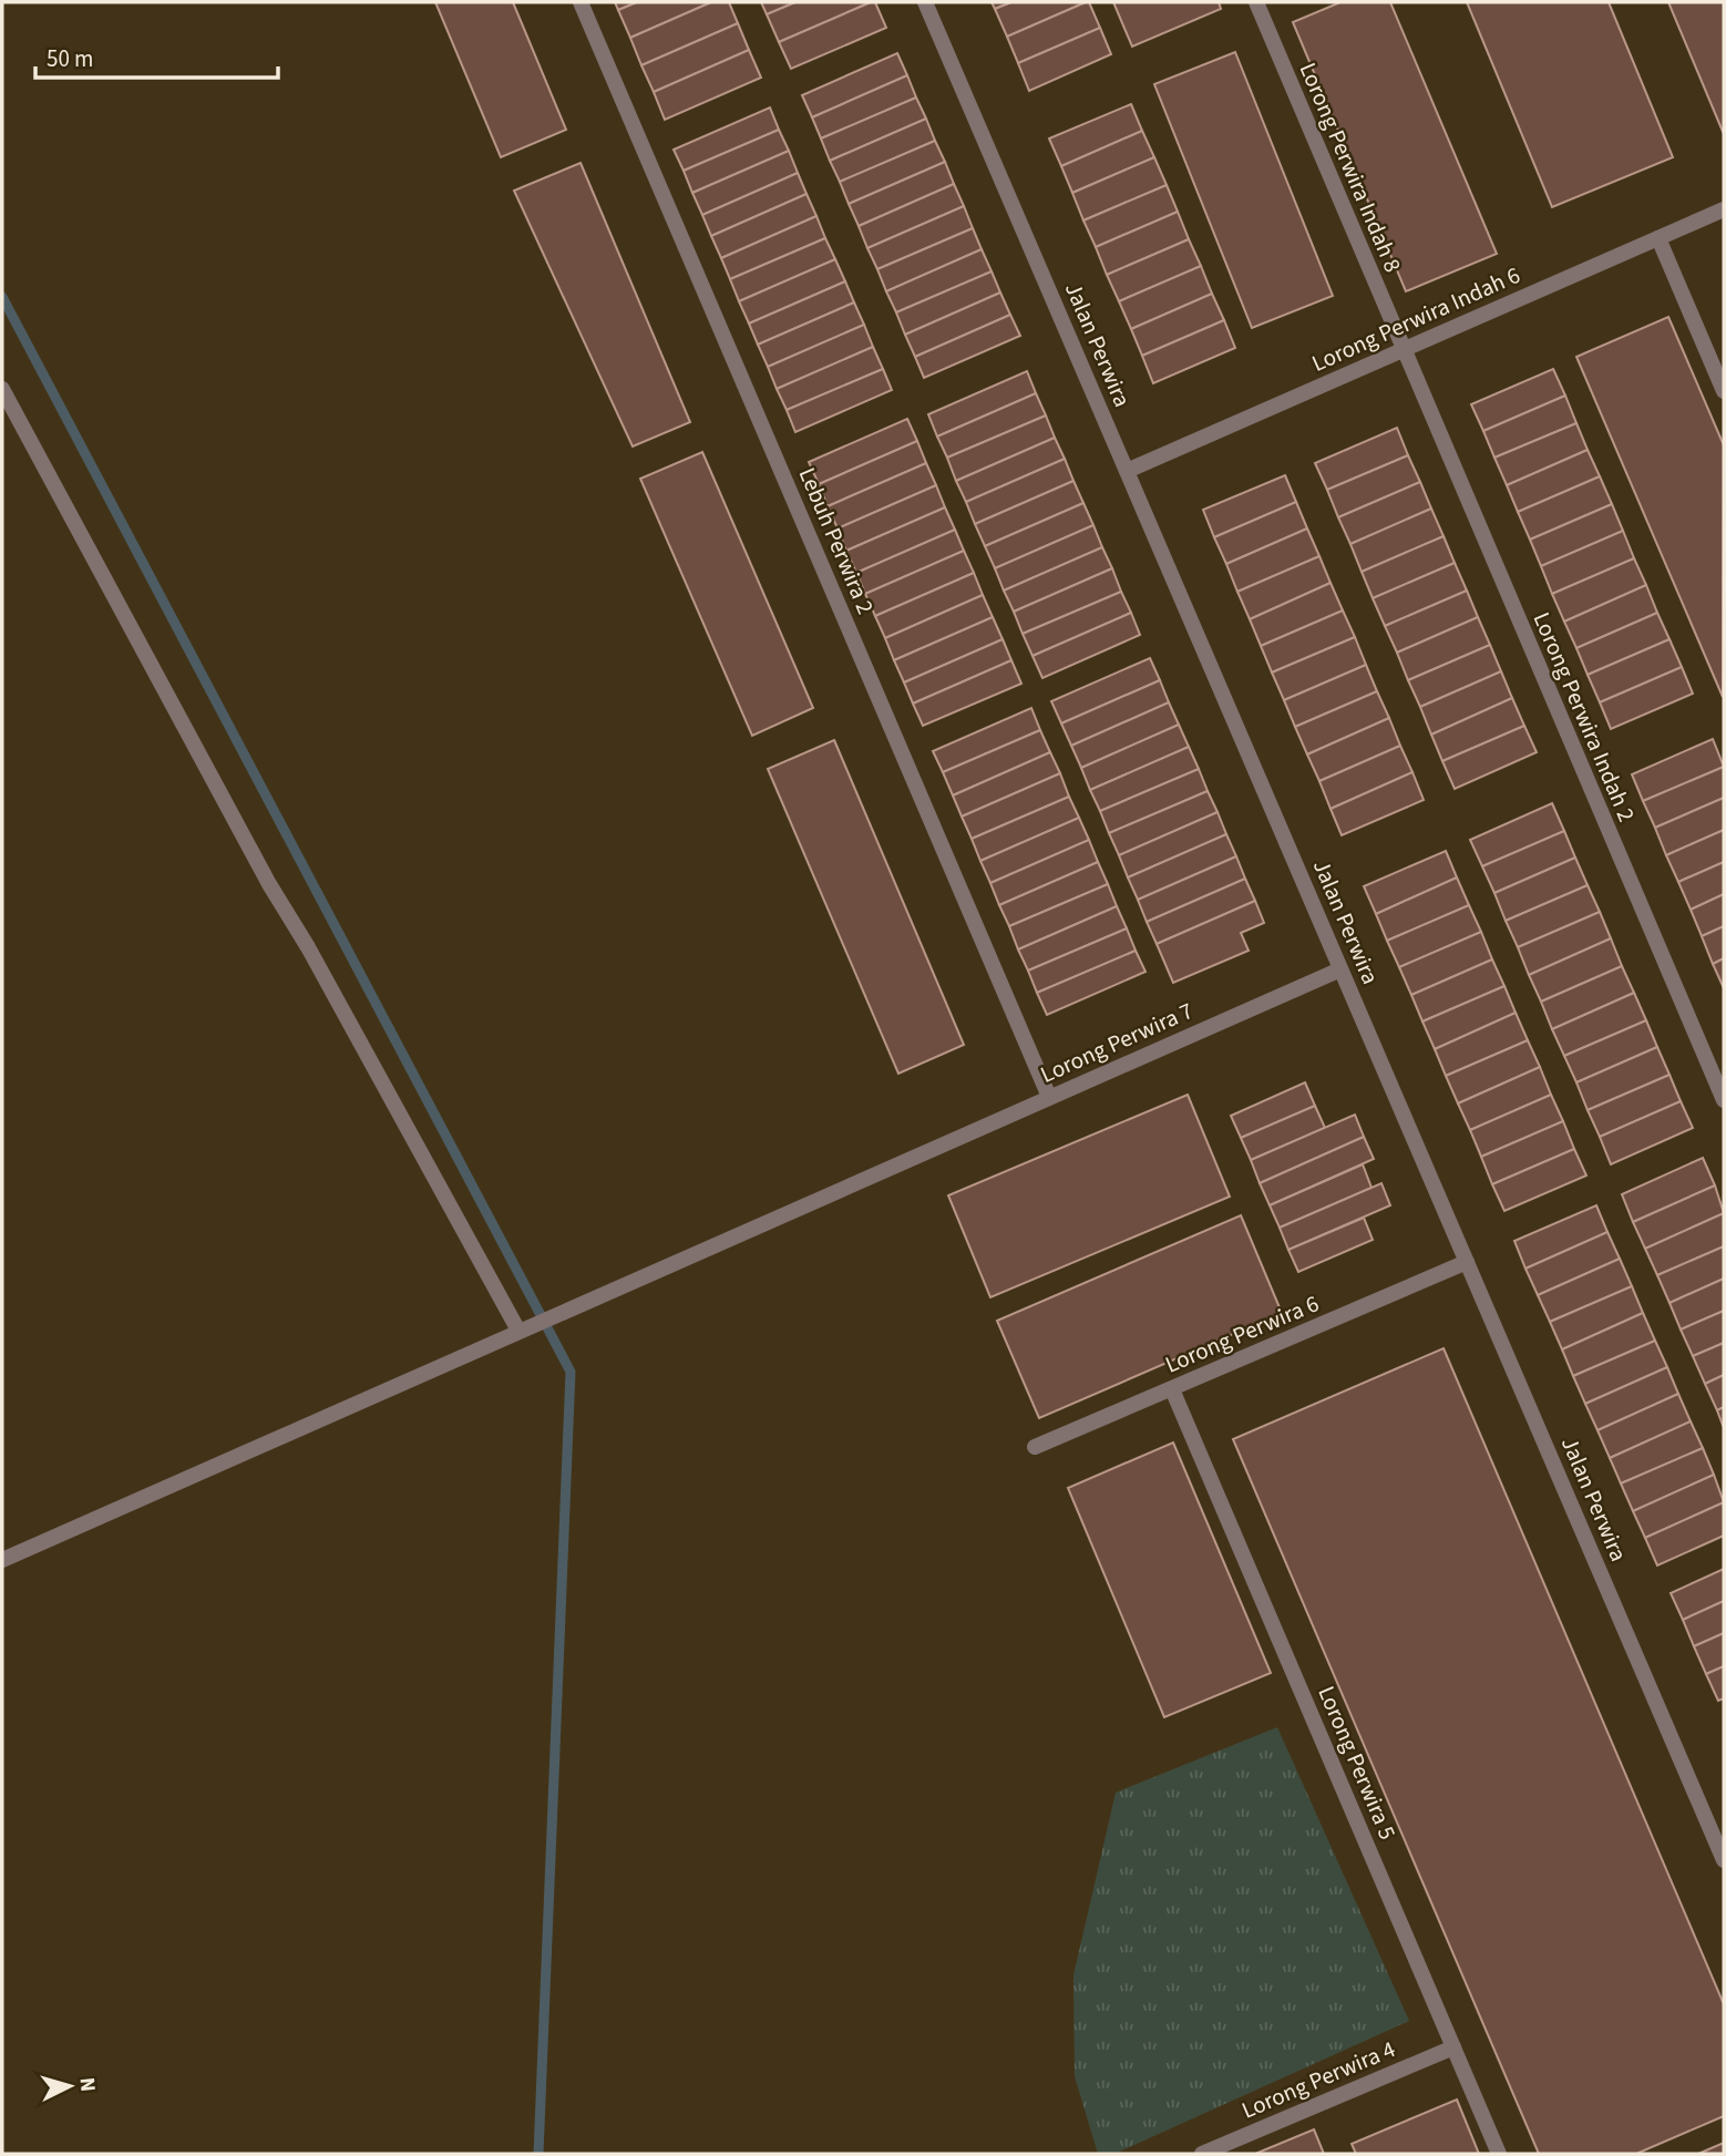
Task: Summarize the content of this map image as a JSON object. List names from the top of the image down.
{
  "streets": {
    "street": [
      "Lorong Perwira Indah 8",
      "Lorong Perwira Indah 6",
      "Jalan Perwira",
      "Lebuh Perwira 2",
      "Lorong Perwira Indah 2",
      "Lorong Perwira 7",
      "Lorong Perwira 6",
      "Lorong Perwira 5",
      "Lorong Perwira 4"
    ]
  },
  "crossings": [
    ["Lorong Perwira Indah 8", "Lorong Perwira Indah 6"],
    ["Lorong Perwira Indah 8", "Lorong Perwira Indah 2"],
    ["Lorong Perwira Indah 6", "Jalan Perwira"],
    ["Lorong Perwira Indah 6", "Lorong Perwira Indah 2"],
    ["Jalan Perwira", "Lorong Perwira 7"],
    ["Jalan Perwira", "Lorong Perwira 6"],
    ["Lebuh Perwira 2", "Lorong Perwira 7"],
    ["Lorong Perwira 6", "Lorong Perwira 5"],
    ["Lorong Perwira 5", "Lorong Perwira 4"]
  ],
  "scale_bar": "50 m",
  "north": "right"
}
